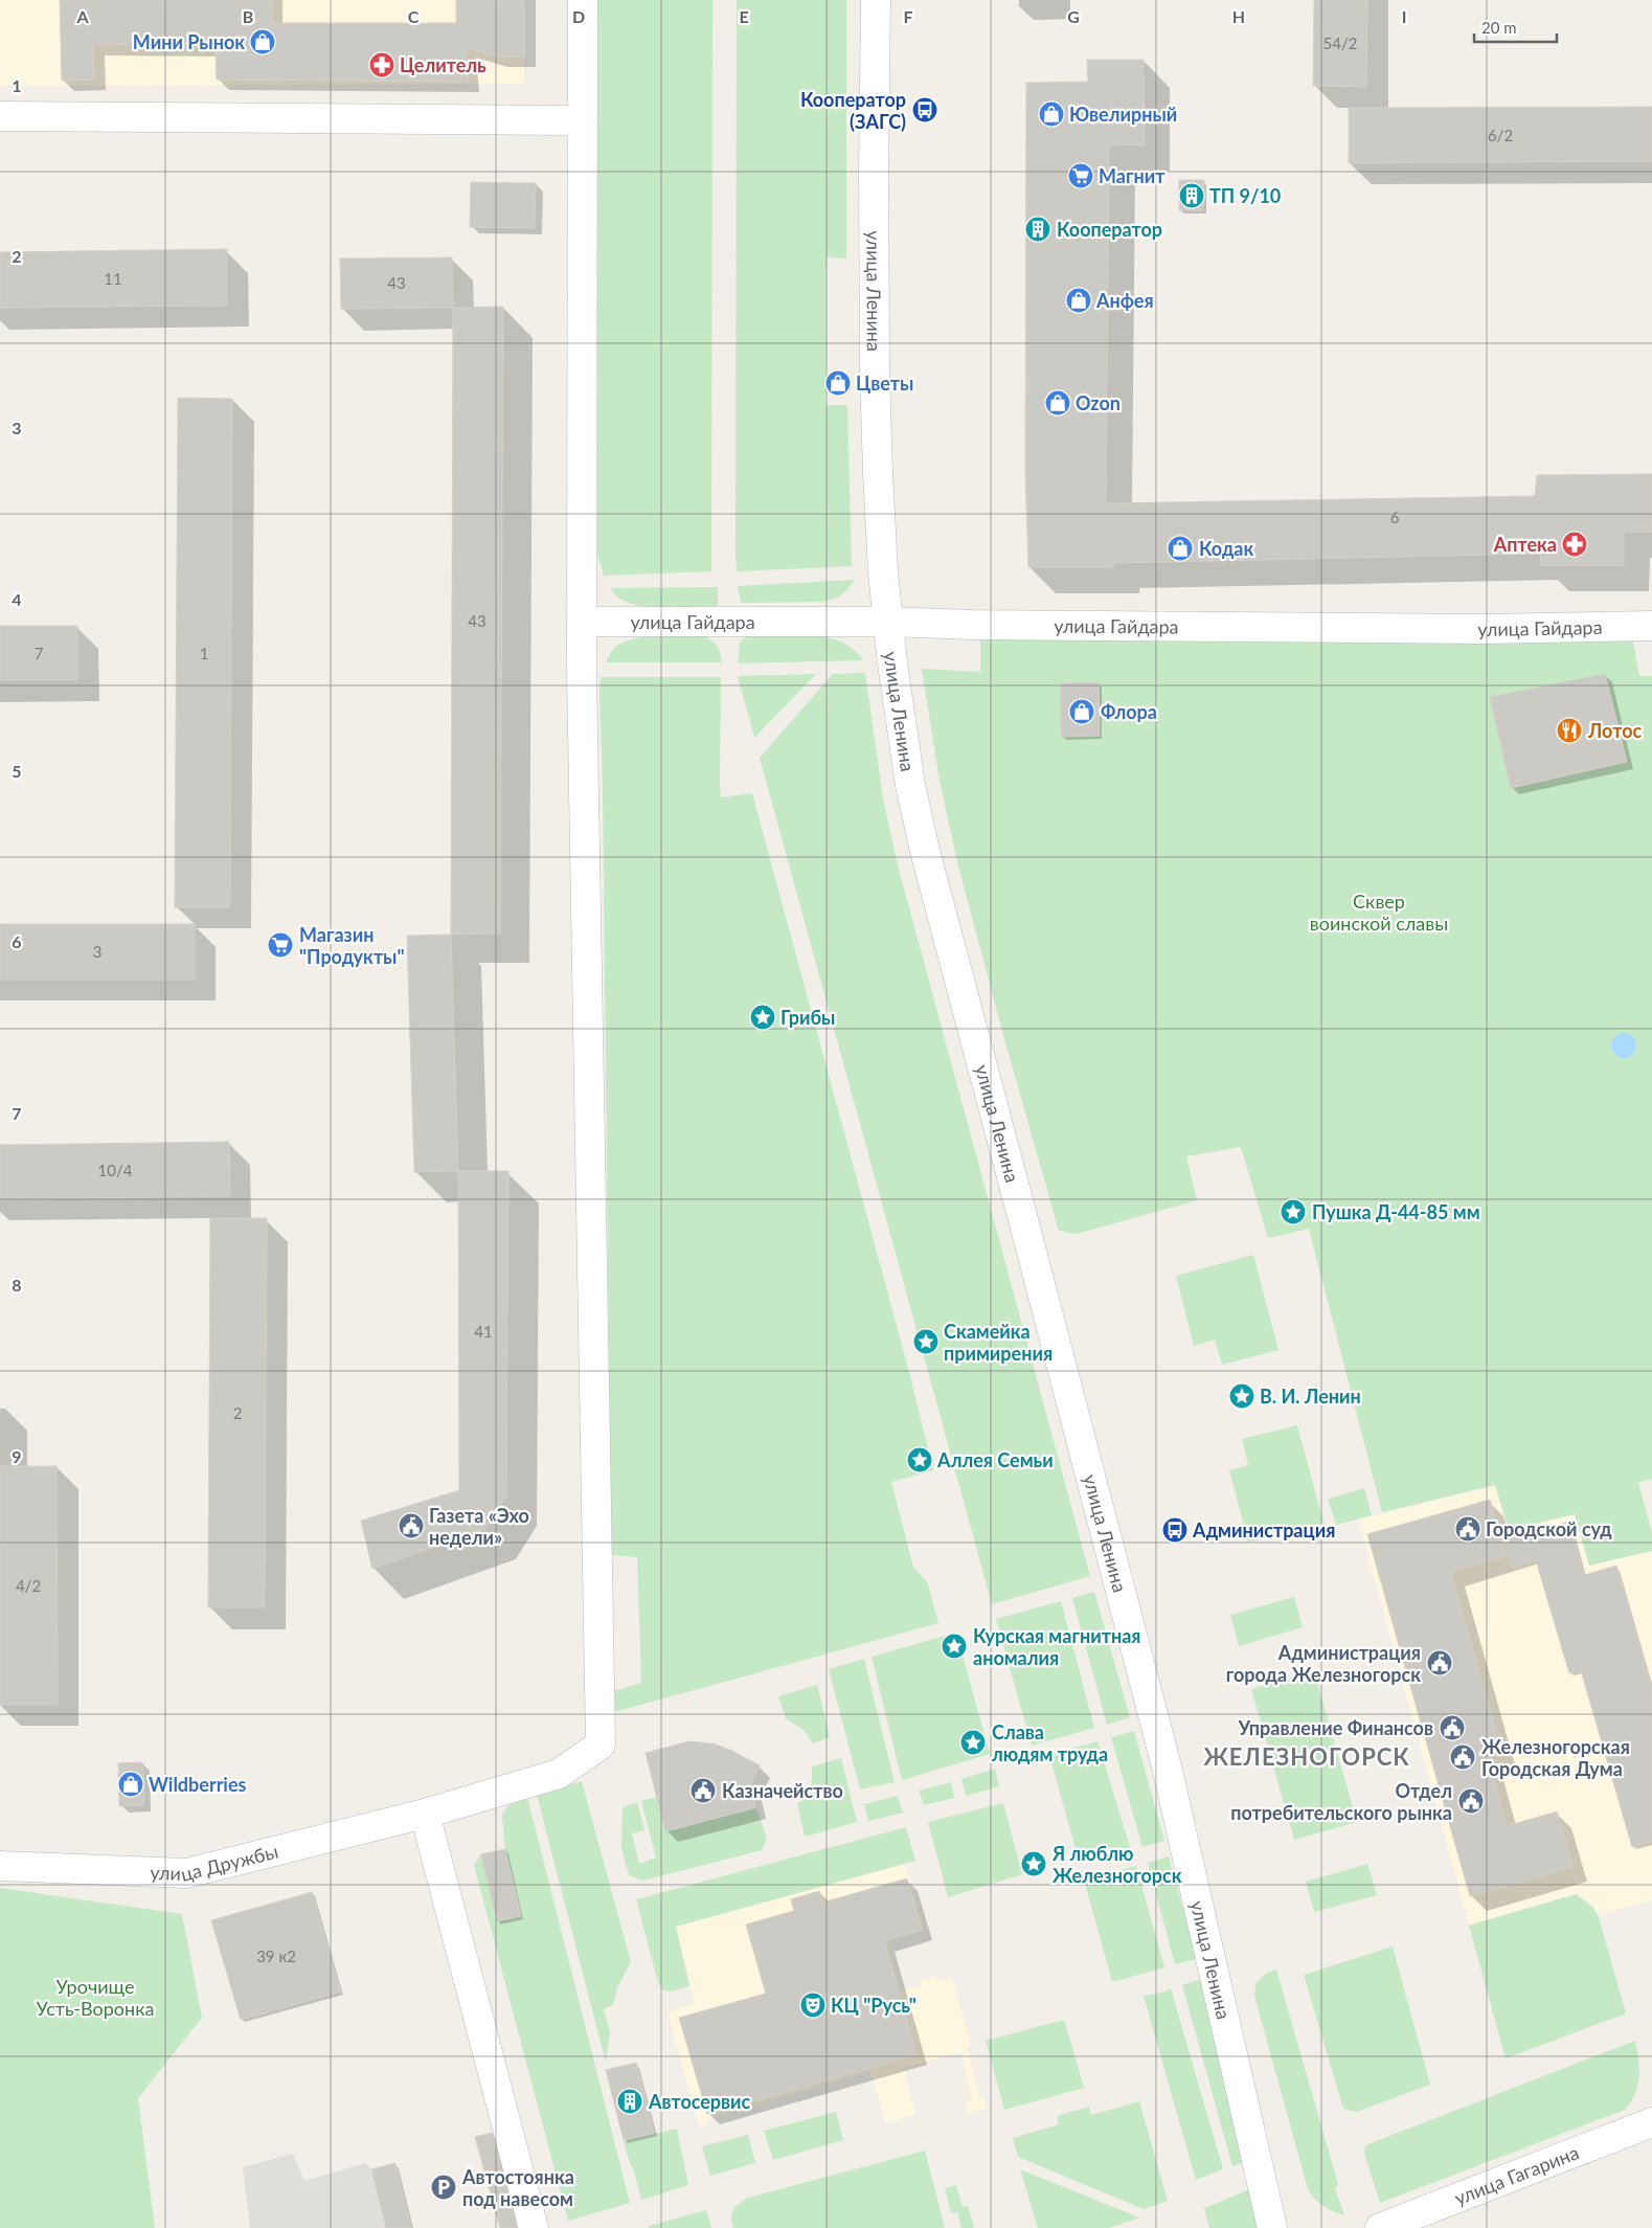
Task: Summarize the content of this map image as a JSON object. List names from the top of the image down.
{
  "streets": {
    "street": [
      "улица Ленина",
      "улица Гайдара",
      "улица Дружбы",
      "улица Гагарина"
    ]
  },
  "crossings": [
    ["улица Ленина", "улица Гайдара"],
    ["улица Гайдара", "улица Дружбы"]
  ],
  "districts": ["ЖЕЛЕЗНОГОРСК"],
  "parks": ["Сквер воинской славы", "Урочище Усть-Воронка"],
  "places": {
    "shop": [
      "Мини Рынок",
      "Ювелирный",
      "Анфея",
      "Цветы",
      "Ozon",
      "Кодак",
      "Флора",
      "Wildberries"
    ],
    "pharmacy": ["Целитель", "Аптека"],
    "bus stop": ["Кооператор (ЗАГС)", "Администрация"],
    "supermarket": ["Магнит", "Магазин \"Продукты\""],
    "building": ["ТП 9/10", "Кооператор", "Автосервис"],
    "restaurant": ["Лотос"],
    "place": [
      "Грибы",
      "Пушка Д-44-85 мм",
      "Скамейка примирения",
      "В. И. Ленин",
      "Аллея Семьи",
      "Курская магнитная аномалия",
      "Слава людям труда",
      "Я люблю Железногорск"
    ],
    "public building": [
      "Газета «Эхо недели»",
      "Городской суд",
      "Администрация города Железногорск",
      "Управление Финансов",
      "Железногорская Городская Дума",
      "Казначейство",
      "Отдел потребительского рынка"
    ],
    "theatre": ["КЦ \"Русь\""],
    "parking": ["Автостоянка под навесом"]
  },
  "house_numbers": [
    "54/2",
    "6/2",
    "11",
    "43",
    "6",
    "43",
    "7",
    "1",
    "3",
    "10/4",
    "41",
    "2",
    "4/2",
    "39 к2"
  ],
  "scale_bar": "20 m",
  "grid": {
    "columns": [
      "A",
      "B",
      "C",
      "D",
      "E",
      "F",
      "G",
      "H",
      "I"
    ],
    "rows": [
      "1",
      "2",
      "3",
      "4",
      "5",
      "6",
      "7",
      "8",
      "9"
    ]
  }
}
